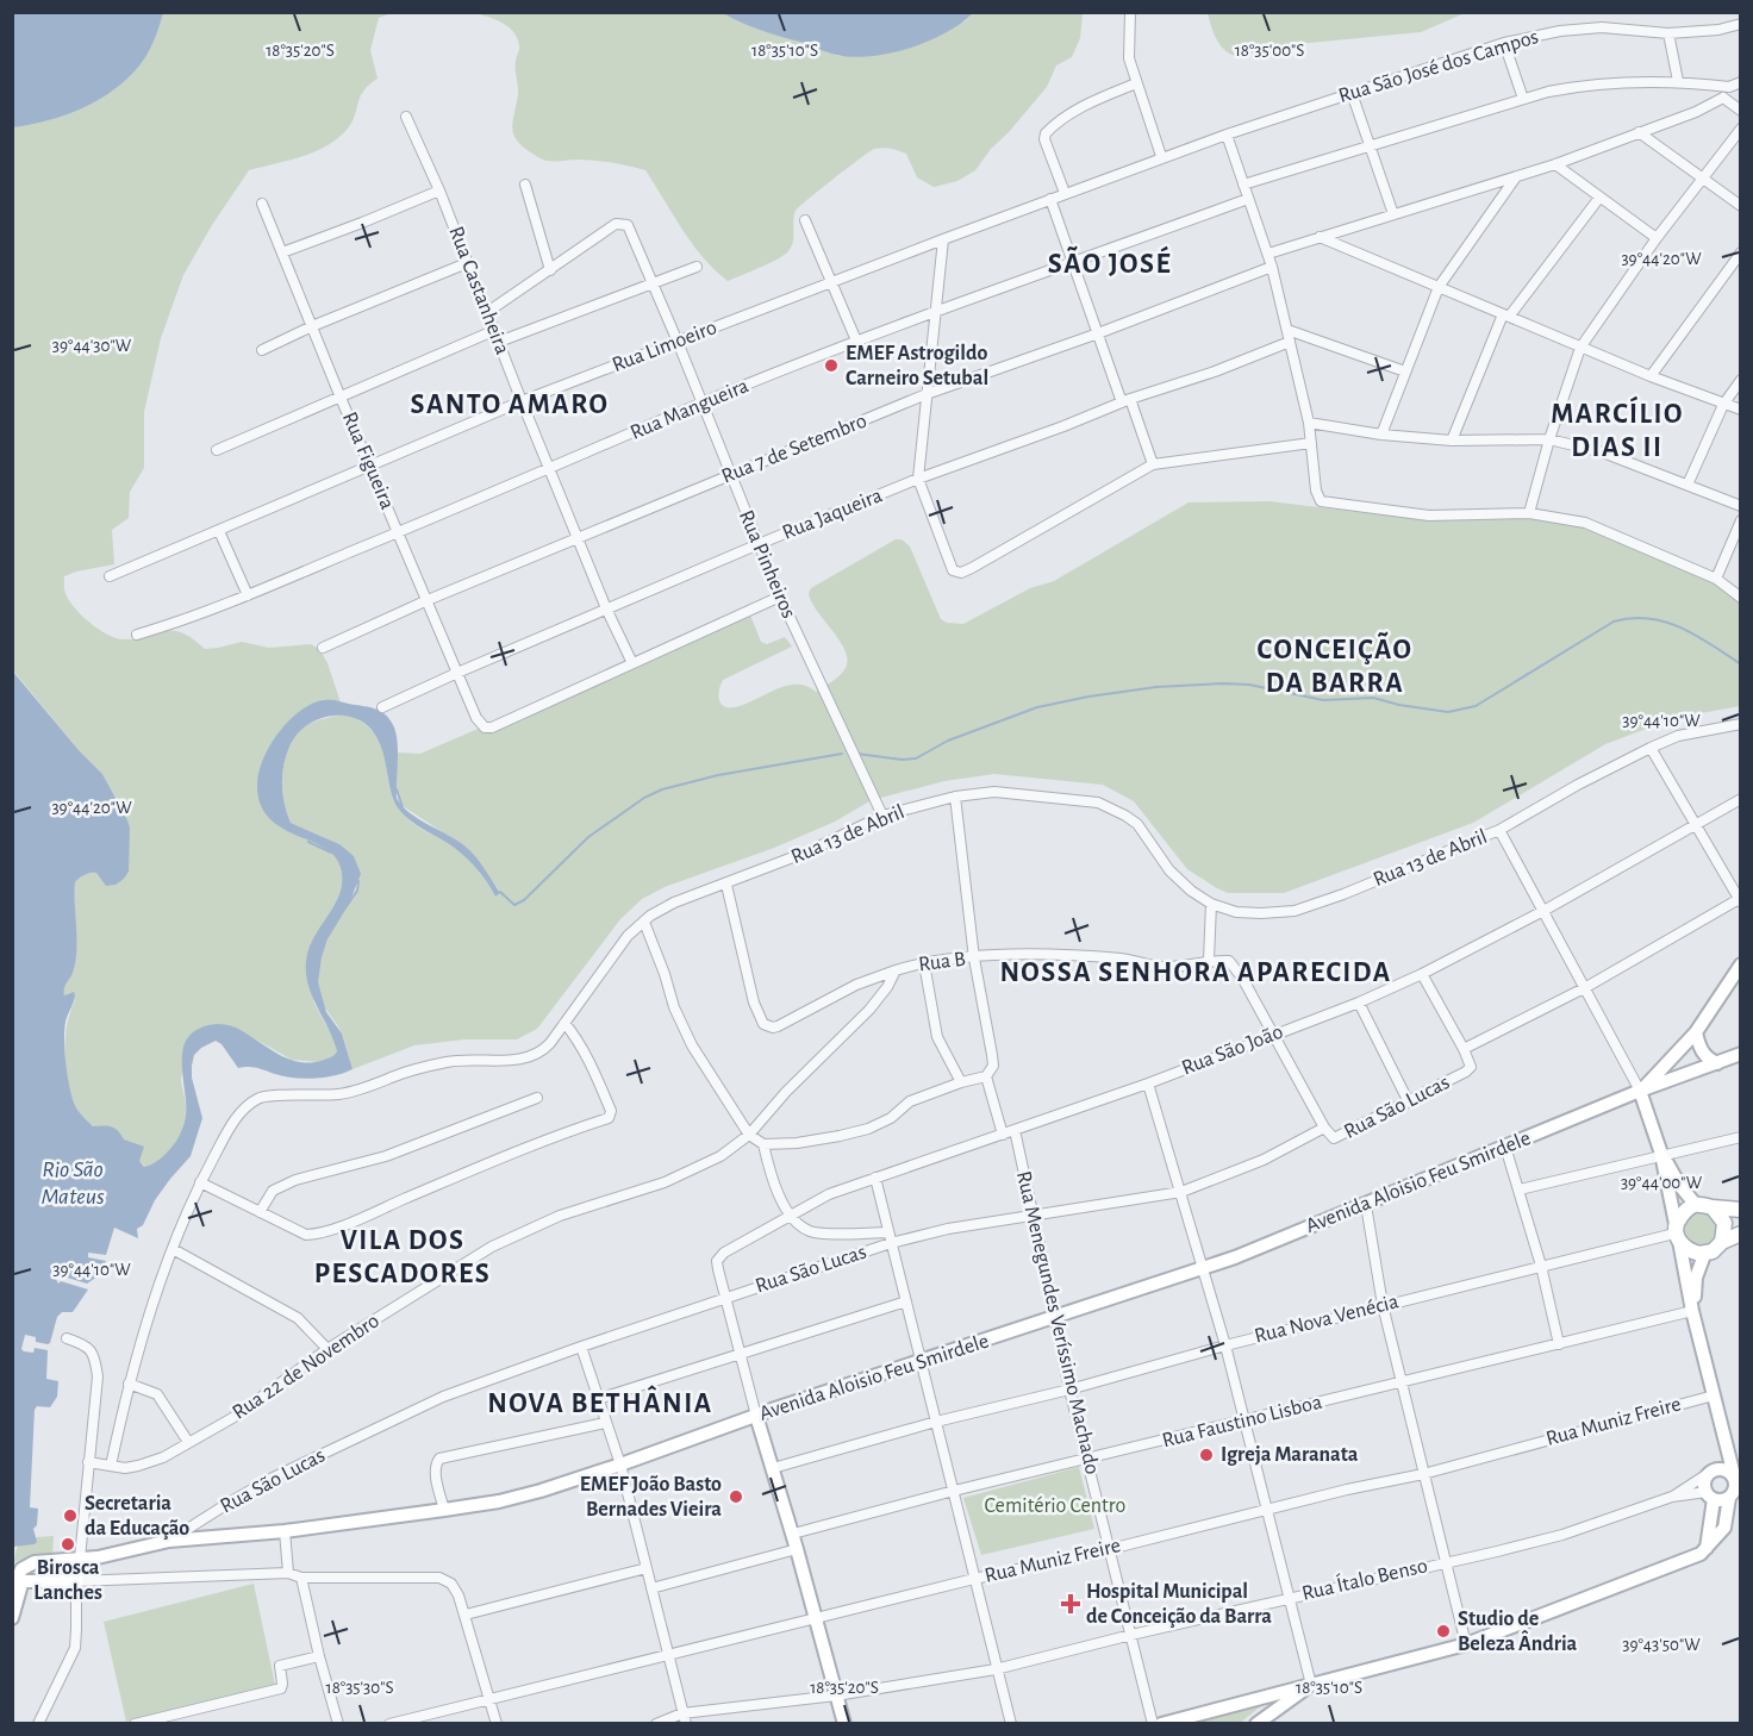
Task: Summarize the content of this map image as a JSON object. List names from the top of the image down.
{
  "streets": {
    "street": [
      "Rua São José dos Campos",
      "Rua Castanheira",
      "Rua Limoeiro",
      "Rua Mangueira",
      "Rua 7 de Setembro",
      "Rua Figueira",
      "Rua Jaqueira",
      "Rua Pinheiros",
      "Rua 13 de Abril",
      "Rua B",
      "Rua São João",
      "Rua São Lucas",
      "Avenida Aloisio Feu Smirdele",
      "Rua Nova Venécia",
      "Rua Menegundes Veríssimo Machado",
      "Rua 22 de Novembro",
      "Rua Faustino Lisboa",
      "Rua Muniz Freire",
      "Rua Ítalo Benso"
    ]
  },
  "crossings": [
    ["Rua São José dos Campos", "Rua Limoeiro"],
    ["Rua Castanheira", "Rua Limoeiro"],
    ["Rua Castanheira", "Rua Mangueira"],
    ["Rua Castanheira", "Rua 7 de Setembro"],
    ["Rua Castanheira", "Rua Figueira"],
    ["Rua Castanheira", "Rua Jaqueira"],
    ["Rua Limoeiro", "Rua Figueira"],
    ["Rua Limoeiro", "Rua Pinheiros"],
    ["Rua Mangueira", "Rua Figueira"],
    ["Rua Mangueira", "Rua Pinheiros"],
    ["Rua 7 de Setembro", "Rua Figueira"],
    ["Rua 7 de Setembro", "Rua Pinheiros"],
    ["Rua Figueira", "Rua Jaqueira"],
    ["Rua Jaqueira", "Rua Pinheiros"],
    ["Rua Pinheiros", "Rua 13 de Abril"],
    ["Rua 13 de Abril", "Rua 22 de Novembro"],
    ["Rua B", "Rua 22 de Novembro"],
    ["Rua São João", "Rua São Lucas"],
    ["Rua São João", "Rua Menegundes Veríssimo Machado"],
    ["Rua São Lucas", "Avenida Aloisio Feu Smirdele"],
    ["Rua São Lucas", "Rua Menegundes Veríssimo Machado"],
    ["Avenida Aloisio Feu Smirdele", "Rua Menegundes Veríssimo Machado"],
    ["Rua Nova Venécia", "Rua Menegundes Veríssimo Machado"],
    ["Rua Menegundes Veríssimo Machado", "Rua Faustino Lisboa"],
    ["Rua Menegundes Veríssimo Machado", "Rua Muniz Freire"],
    ["Rua Menegundes Veríssimo Machado", "Rua Ítalo Benso"]
  ],
  "districts": [
    "SÃO JOSÉ",
    "SANTO AMARO",
    "MARCÍLIO DIAS II",
    "CONCEIÇÃO DA BARRA",
    "NOSSA SENHORA APARECIDA",
    "VILA DOS PESCADORES",
    "NOVA BETHÂNIA"
  ],
  "water": ["Rio São Mateus"],
  "parks": ["Cemitério Centro"],
  "places": {
    "other": [
      "EMEF Astrogildo Carneiro Setubal",
      "Igreja Maranata",
      "EMEF João Basto Bernades Vieira",
      "Secretaria da Educação",
      "Birosca Lanches",
      "Studio de Beleza Ândria"
    ],
    "health": ["Hospital Municipal de Conceição da Barra"]
  },
  "coordinates": [
    "18°35'20\"S",
    "18°35'10\"S",
    "18°35'00\"S",
    "39°44'20\"W",
    "39°44'30\"W",
    "39°44'10\"W",
    "39°44'00\"W",
    "39°43'50\"W",
    "18°35'30\"S"
  ]
}
